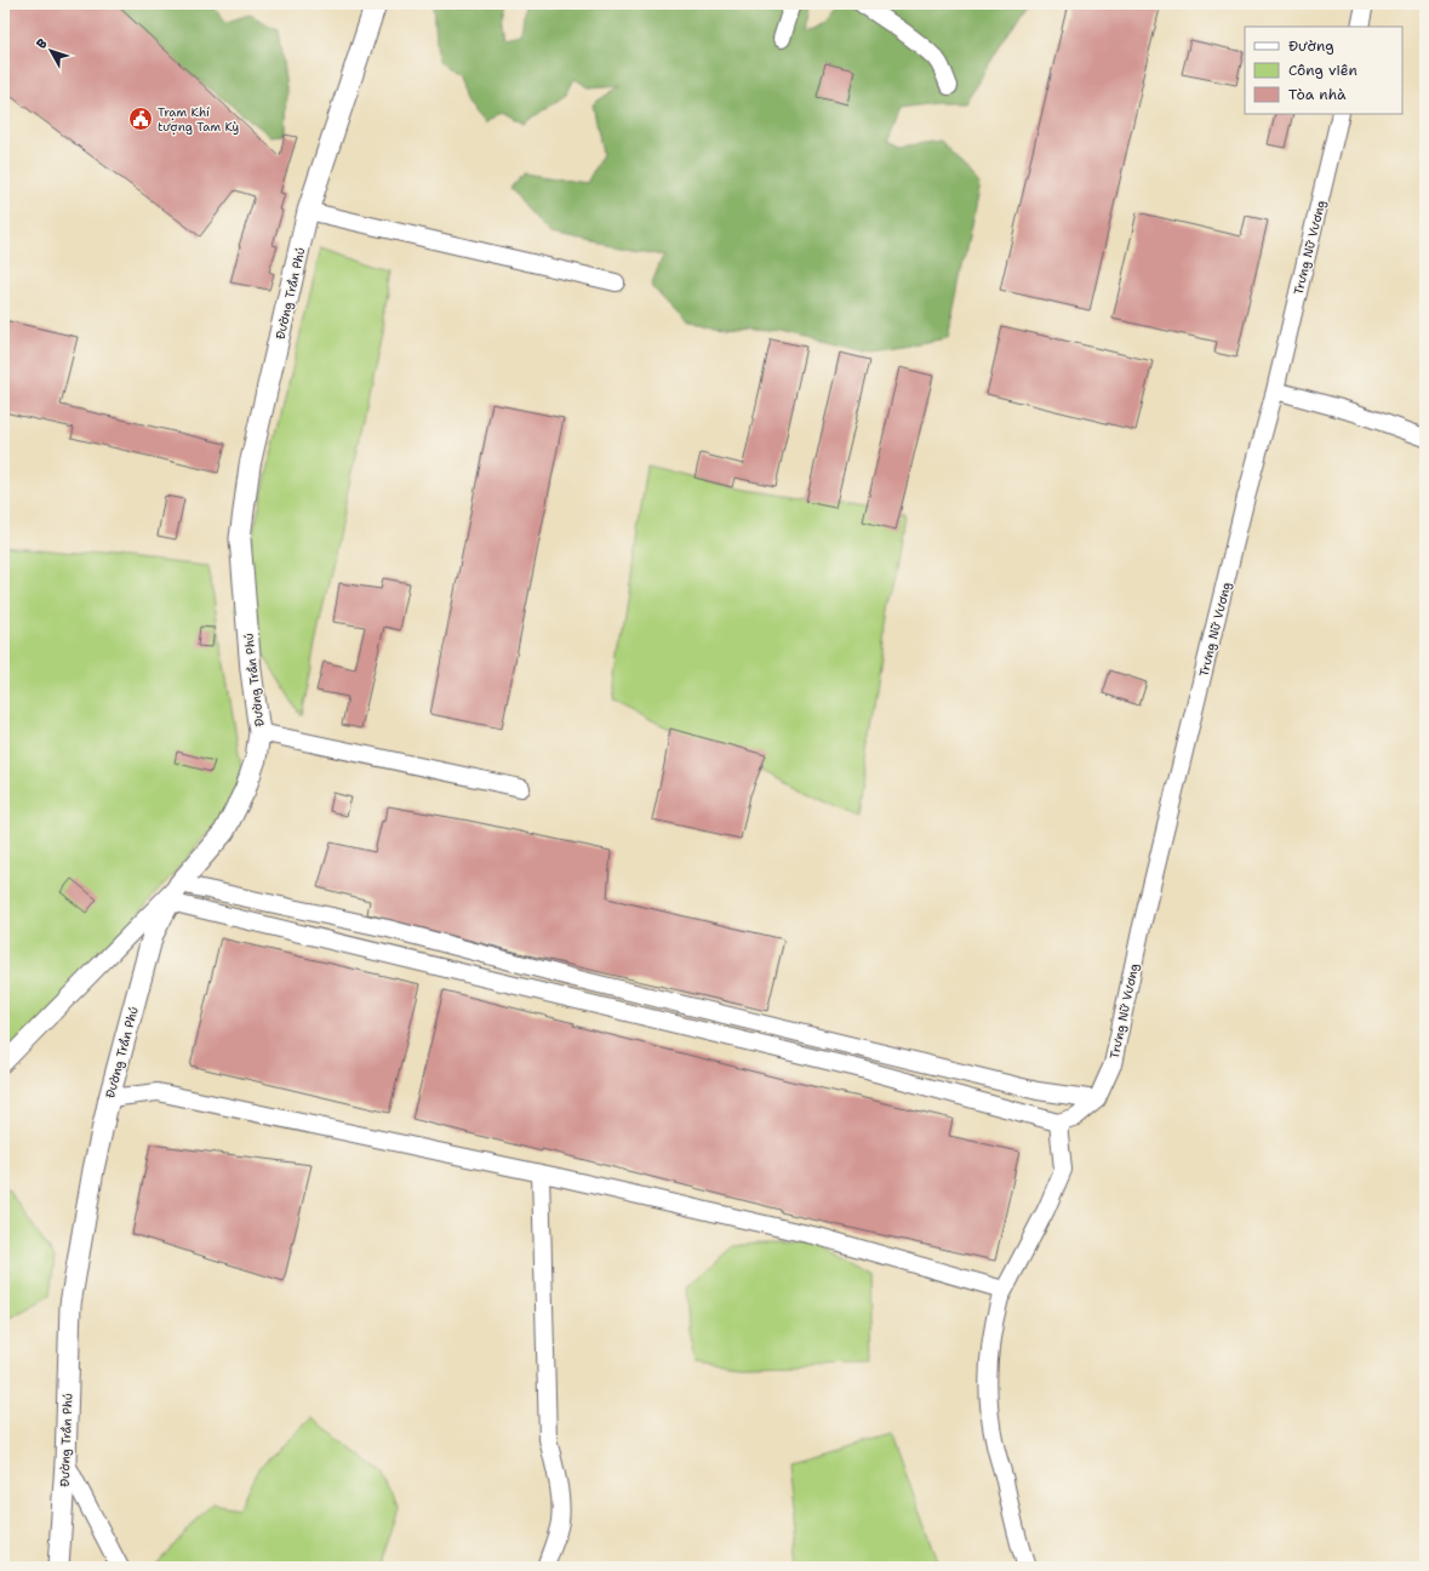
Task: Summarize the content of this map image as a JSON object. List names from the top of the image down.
{
  "streets": {
    "main road": ["Đường Trần Phú"],
    "street": ["Trưng Nữ Vương"]
  },
  "places": {
    "public building": ["Trạm Khí tượng Tam Kỳ"]
  },
  "legend": ["Đường", "Công viên", "Tòa nhà"],
  "north": "top left"
}
